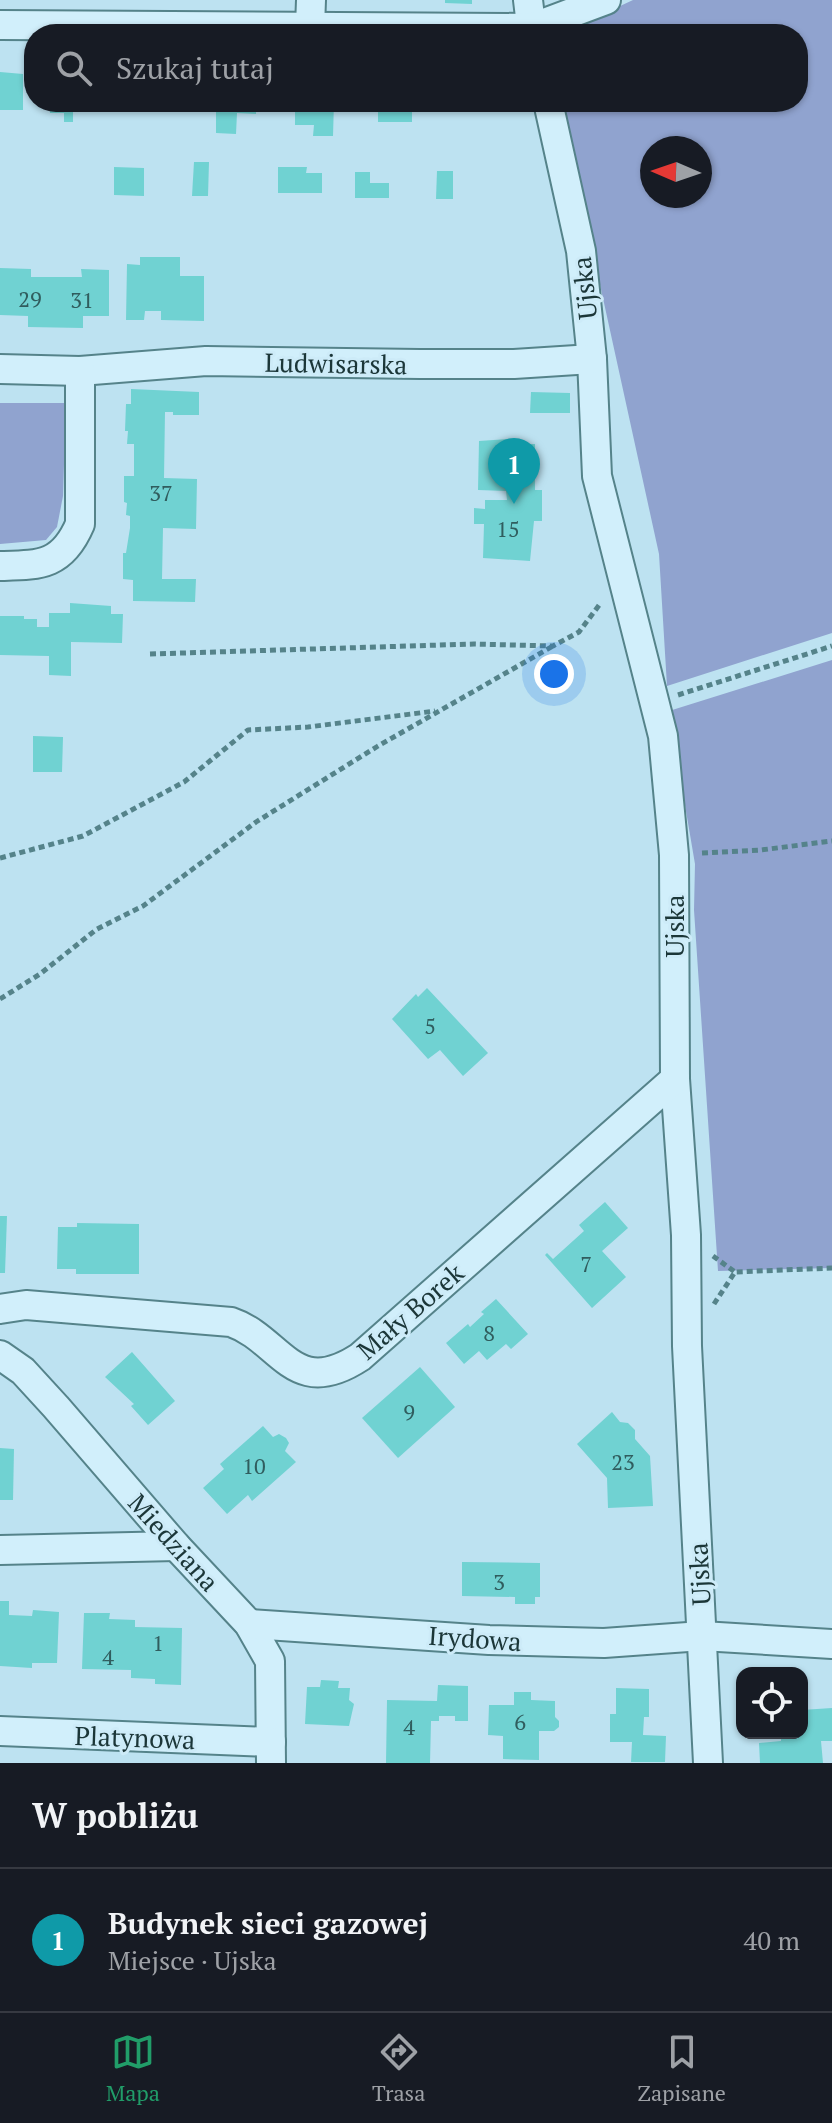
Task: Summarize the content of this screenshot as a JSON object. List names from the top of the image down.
{
  "streets": {
    "street": [
      "Ujska",
      "Ludwisarska",
      "Mały Borek",
      "Miedziana",
      "Irydowa",
      "Platynowa"
    ]
  },
  "crossings": [
    ["Ujska", "Ludwisarska"],
    ["Ujska", "Mały Borek"],
    ["Ujska", "Irydowa"],
    ["Miedziana", "Irydowa"],
    ["Miedziana", "Platynowa"]
  ],
  "house_numbers": [
    "29",
    "31",
    "37",
    "15",
    "5",
    "7",
    "8",
    "9",
    "23",
    "10",
    "3",
    "1",
    "4",
    "6",
    "4"
  ],
  "north": "left",
  "page": {
    "search": "Szukaj tutaj",
    "pins": "1",
    "heading": "W pobliżu",
    "list": [
      {
        "mark": "1",
        "name": "Budynek sieci gazowej",
        "note": "Miejsce · Ujska",
        "value": "40 m"
      }
    ],
    "nav": ["Mapa", "Trasa", "Zapisane"]
  }
}
